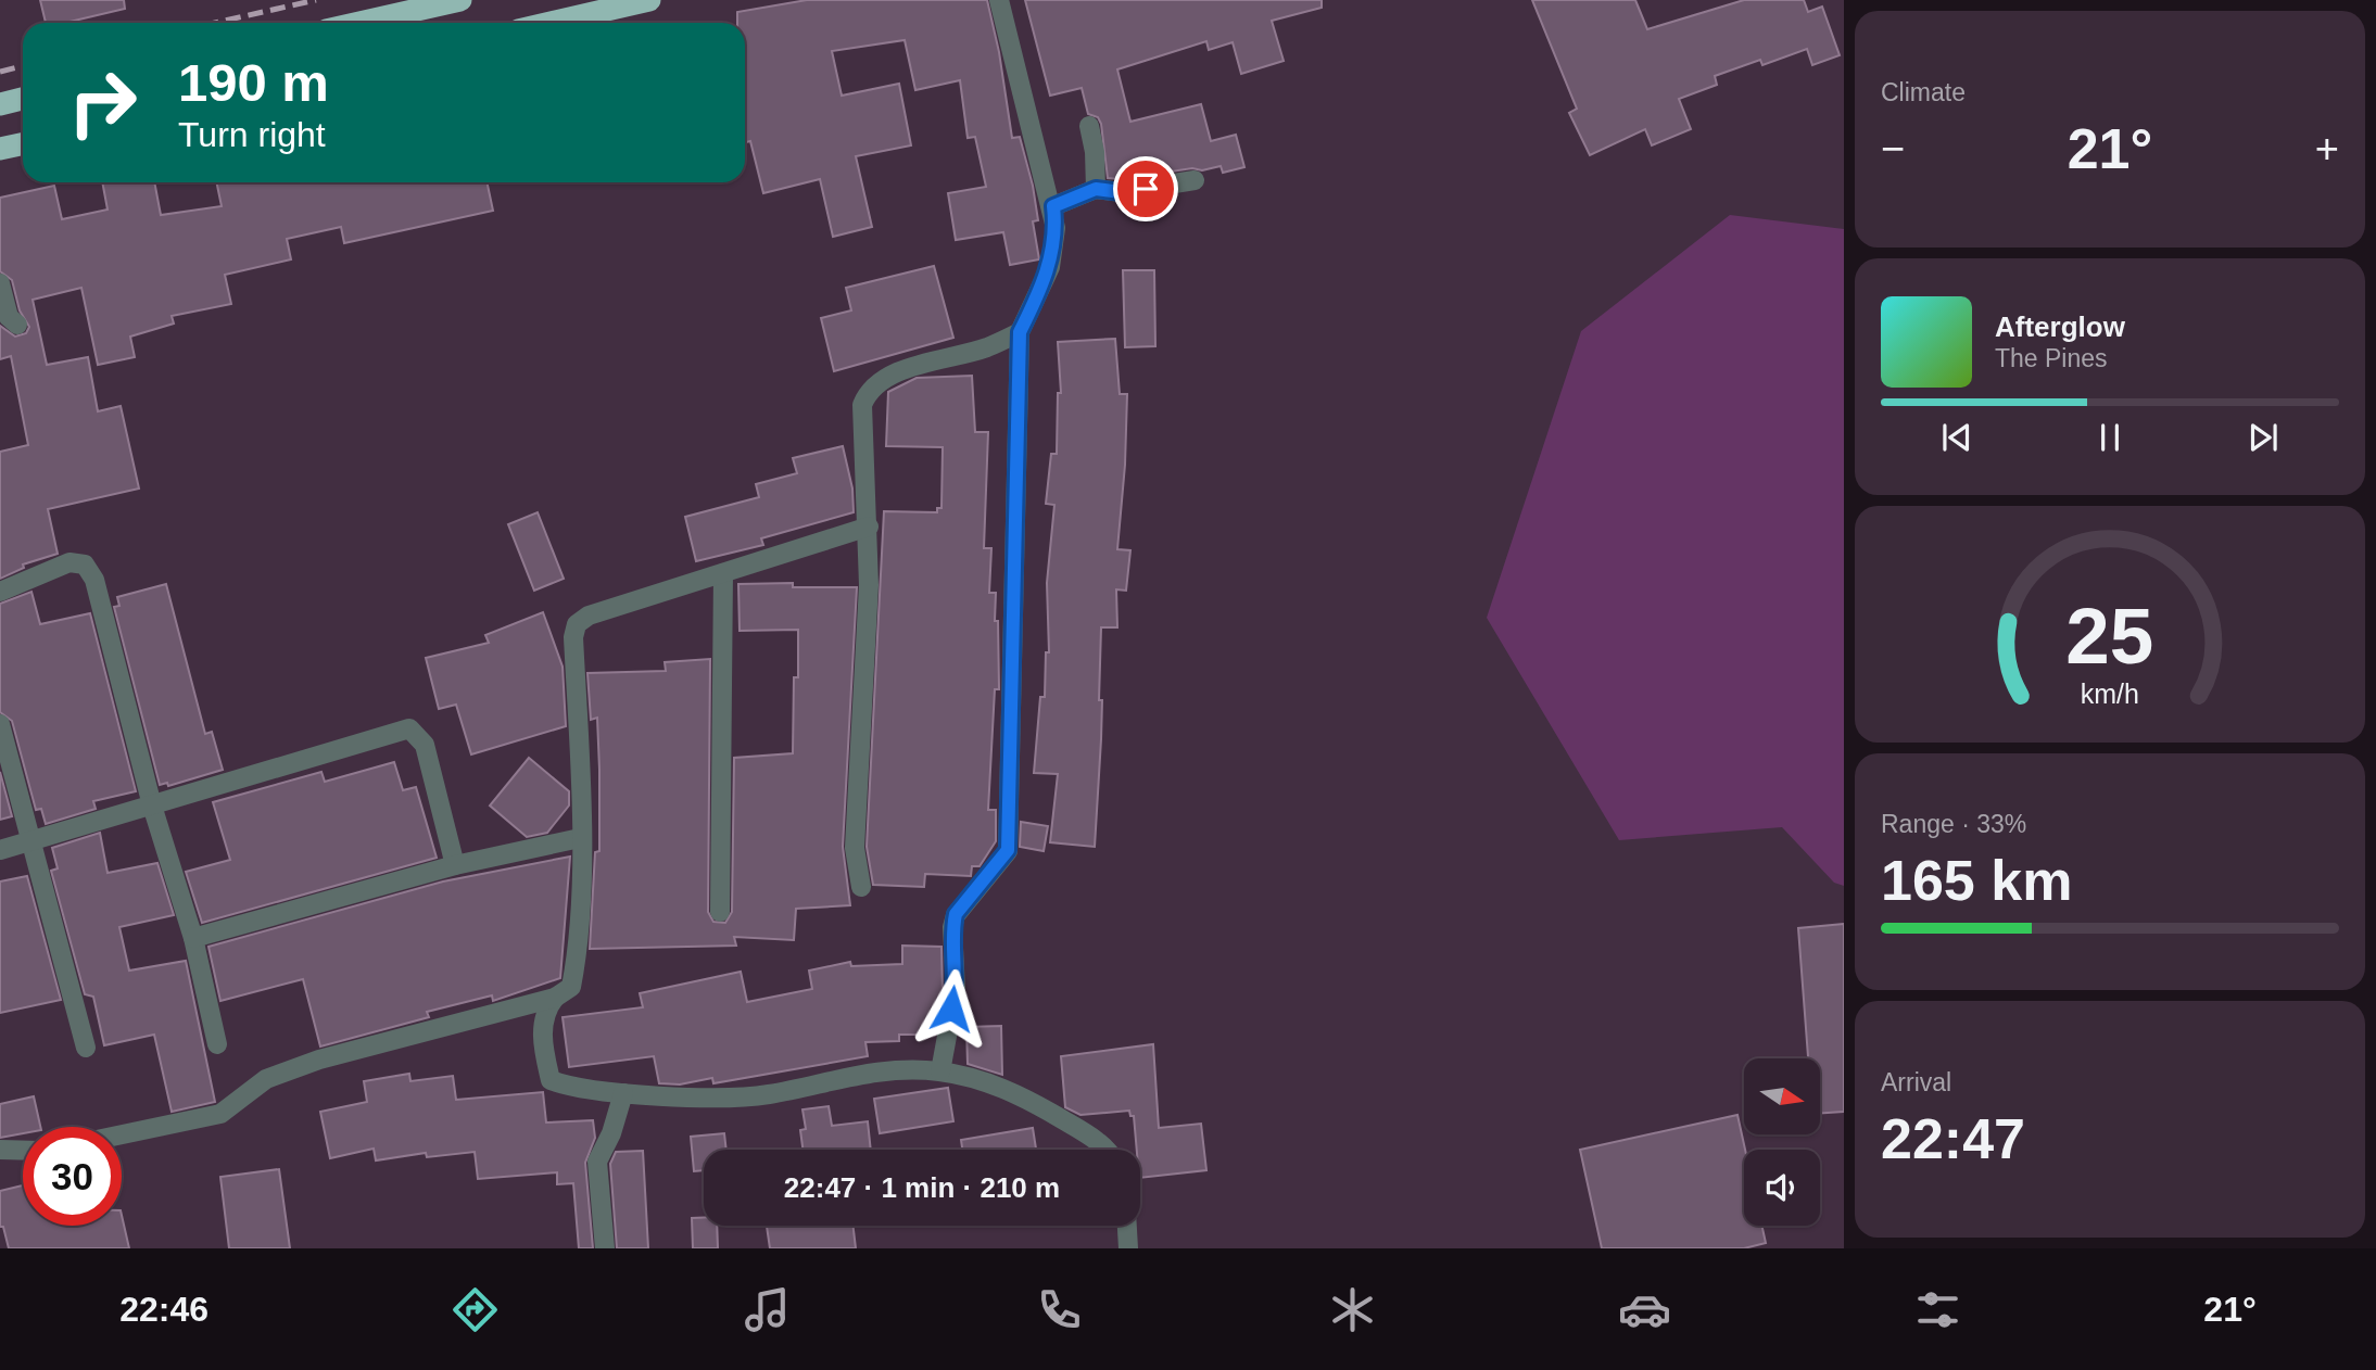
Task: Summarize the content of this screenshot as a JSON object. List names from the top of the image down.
{
  "north": "right",
  "page": {
    "tile": [
      "Climate",
      ["Range · 33%", "165 km"],
      ["Arrival", "22:47"]
    ],
    "turn": ["190 m", "Turn right"],
    "heat": ["−", "21°", "+"],
    "song": ["Afterglow", "The Pines"],
    "limit": "30",
    "trip": "22:47 · 1 min · 210 m",
    "tabs": ["22:46", "21°"],
    "gauge": ["25", "km/h"]
  }
}
